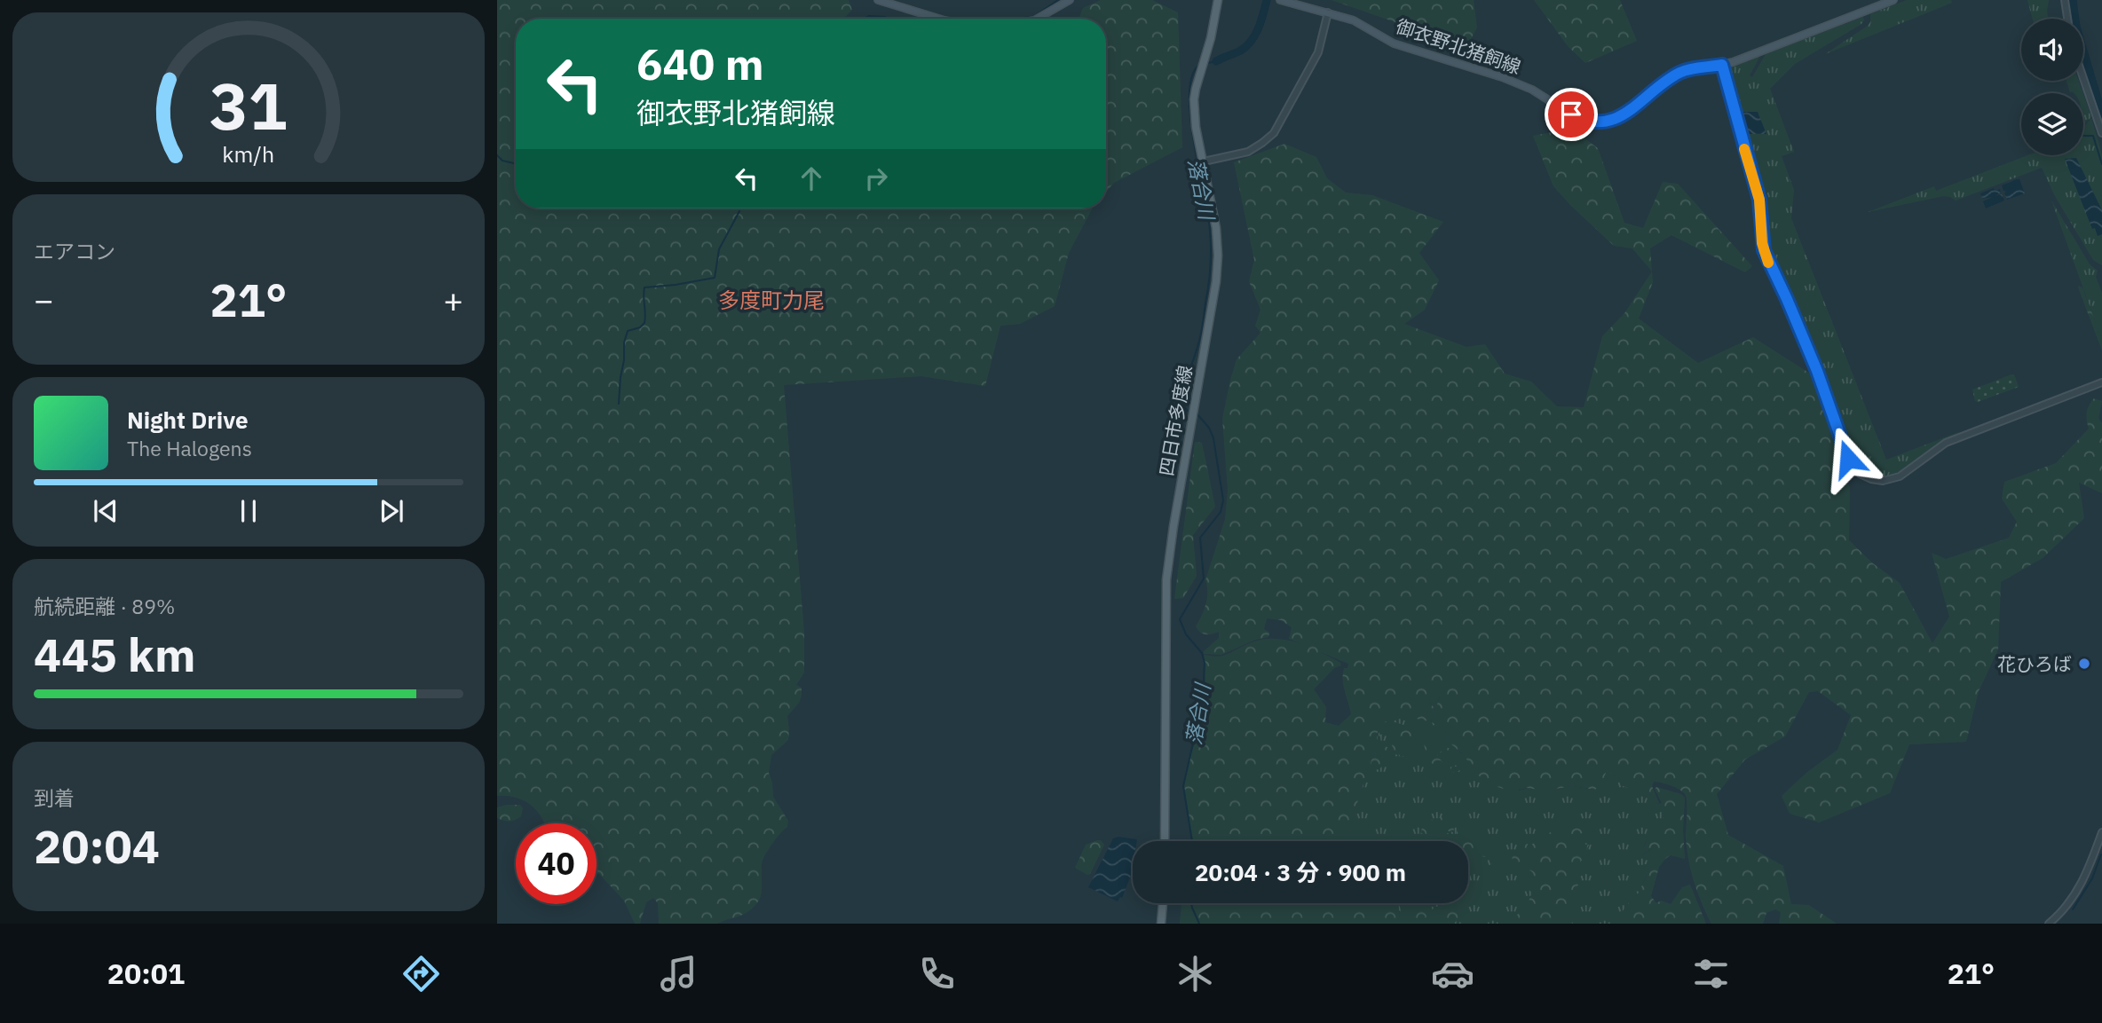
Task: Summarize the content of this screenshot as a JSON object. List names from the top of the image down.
{
  "streets": {
    "main road": ["御衣野北猪飼線", "四日市多度線"]
  },
  "districts": ["多度町力尾"],
  "water": ["落合川"],
  "places": ["花ひろば"],
  "page": {
    "turn": ["640 m", "御衣野北猪飼線"],
    "tile": [
      "エアコン",
      ["航続距離 · 89%", "445 km"],
      ["到着", "20:04"]
    ],
    "heat": ["−", "21°", "+"],
    "song": ["Night Drive", "The Halogens"],
    "limit": "40",
    "trip": "20:04 · 3 分 · 900 m",
    "tabs": ["20:01", "21°"],
    "gauge": ["31", "km/h"]
  }
}
